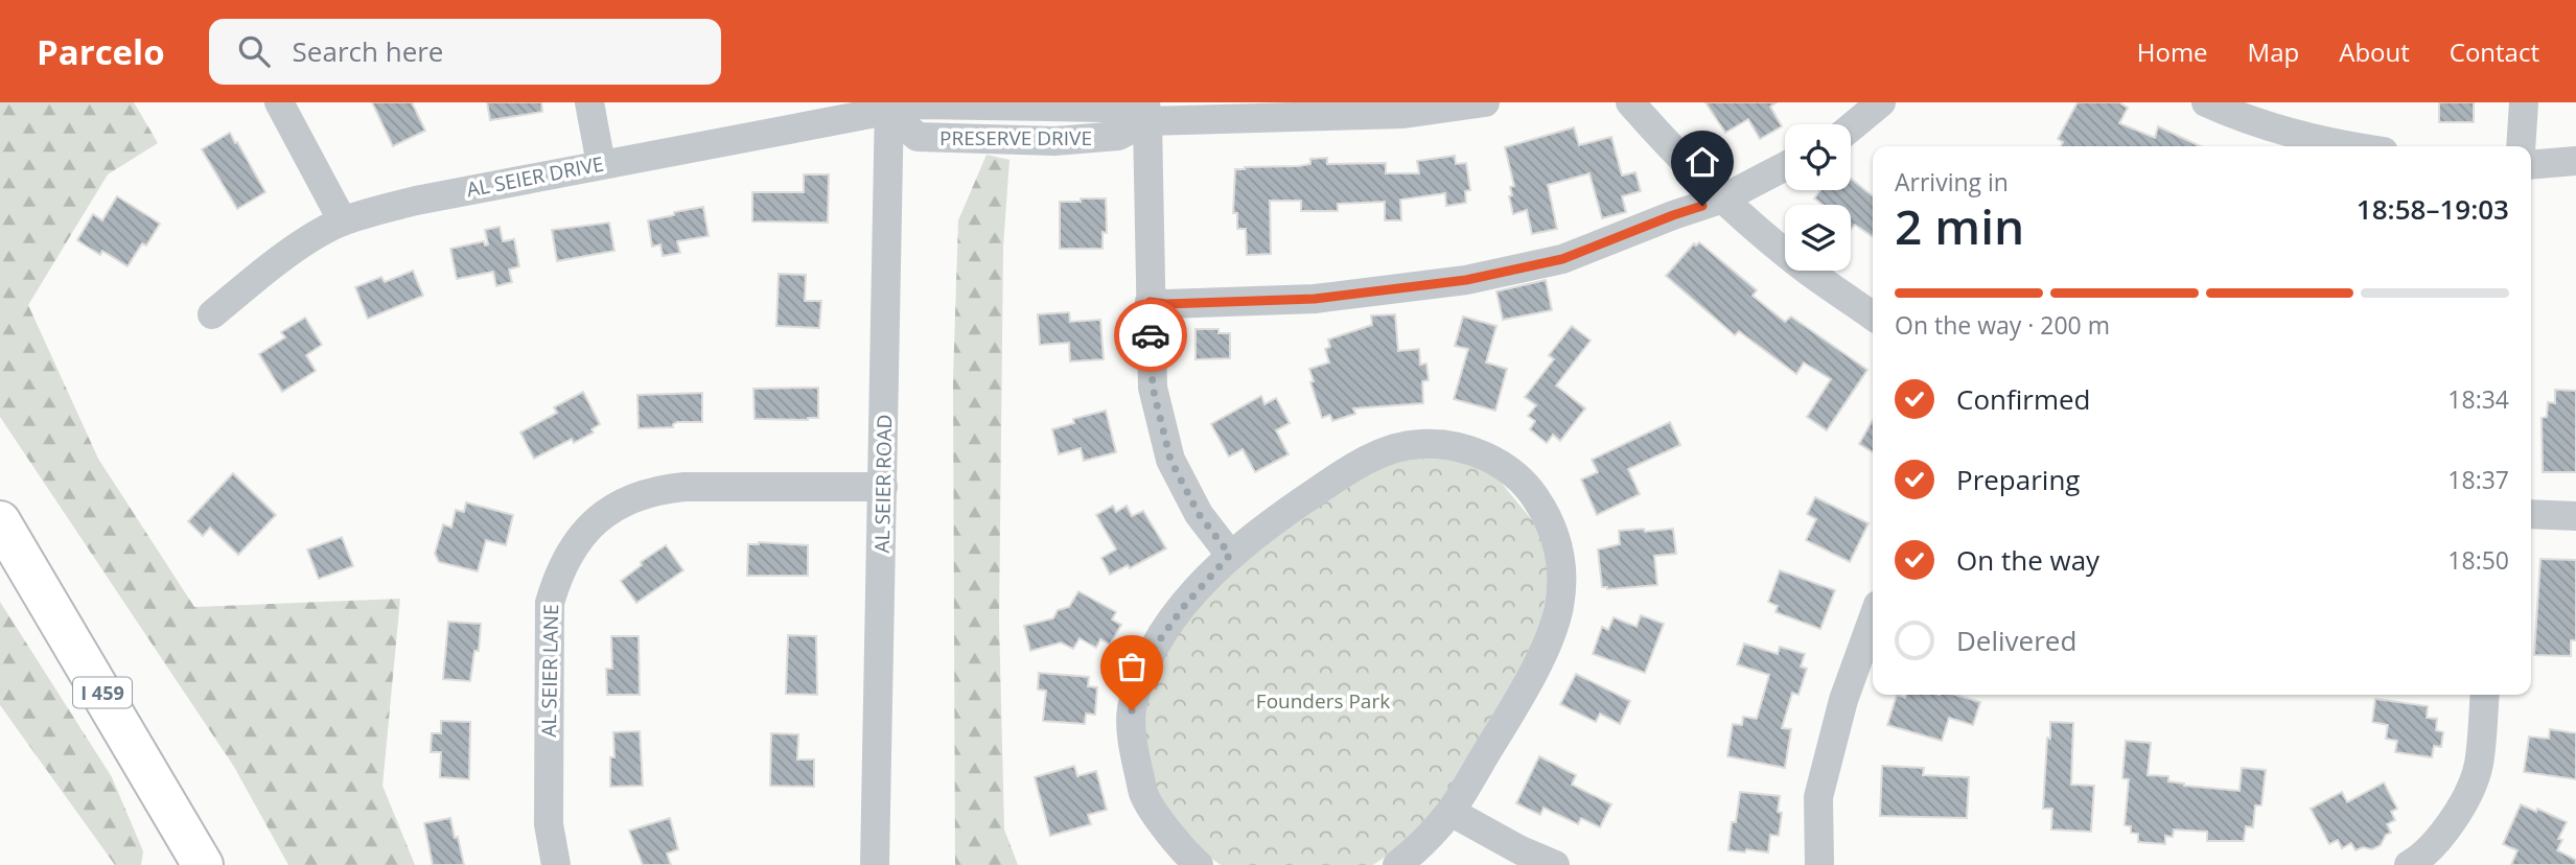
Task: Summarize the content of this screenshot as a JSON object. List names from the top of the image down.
{
  "streets": {
    "highway": ["I 459"],
    "street": [
      "PRESERVE DRIVE",
      "AL SEIER DRIVE",
      "AL SEIER ROAD",
      "AL SEIER LANE"
    ]
  },
  "crossings": [
    ["PRESERVE DRIVE", "AL SEIER DRIVE"],
    ["PRESERVE DRIVE", "AL SEIER ROAD"],
    ["AL SEIER DRIVE", "AL SEIER ROAD"],
    ["AL SEIER ROAD", "AL SEIER LANE"]
  ],
  "parks": ["Founders Park"],
  "page": {
    "header": "Parcelo",
    "search": "Search here",
    "nav": [
      "Home",
      "Map",
      "About",
      "Contact"
    ],
    "heading": ["2 min", "Arriving in", "18:58–19:03"],
    "bar": "On the way · 200 m",
    "list": [
      ["Confirmed", "18:34"],
      ["Preparing", "18:37"],
      ["On the way", "18:50"],
      "Delivered"
    ]
  }
}
